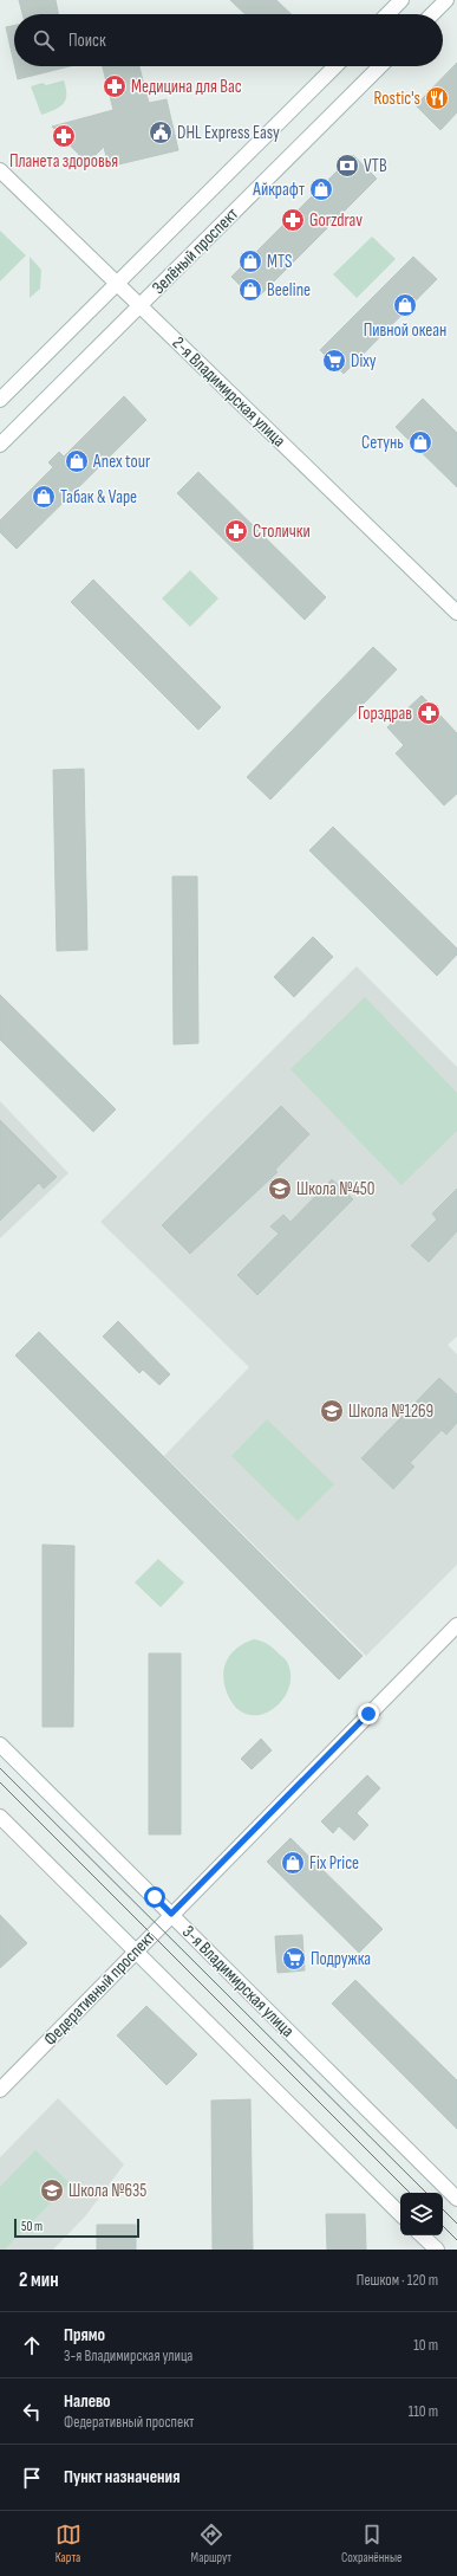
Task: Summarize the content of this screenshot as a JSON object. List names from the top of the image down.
{
  "streets": {
    "street": [
      "Зелёный проспект",
      "2-я Владимирская улица",
      "3-я Владимирская улица",
      "Федеративный проспект"
    ]
  },
  "crossings": [
    ["Зелёный проспект", "2-я Владимирская улица"],
    ["3-я Владимирская улица", "Федеративный проспект"]
  ],
  "places": {
    "pharmacy": [
      "Медицина для Вас",
      "Планета здоровья",
      "Gorzdrav",
      "Столички",
      "Горздрав"
    ],
    "restaurant": ["Rostic's"],
    "public building": ["DHL Express Easy"],
    "bank": ["VTB"],
    "shop": [
      "Айкрафт",
      "MTS",
      "Beeline",
      "Пивной океан",
      "Сетунь",
      "Anex tour",
      "Табак & Vape",
      "Fix Price"
    ],
    "supermarket": ["Dixy", "Подружка"],
    "school or university": ["Школа №450", "Школа №1269", "Школа №635"]
  },
  "scale_bar": "50 m",
  "page": {
    "search": "Поиск",
    "scale": "50 m",
    "heading": ["2 мин", "Пешком · 120 m"],
    "list": [
      ["Прямо", "3-я Владимирская улица", "10 m"],
      ["Налево", "Федеративный проспект", "110 m"],
      "Пункт назначения"
    ],
    "nav": ["Карта", "Маршрут", "Сохранённые"]
  }
}
